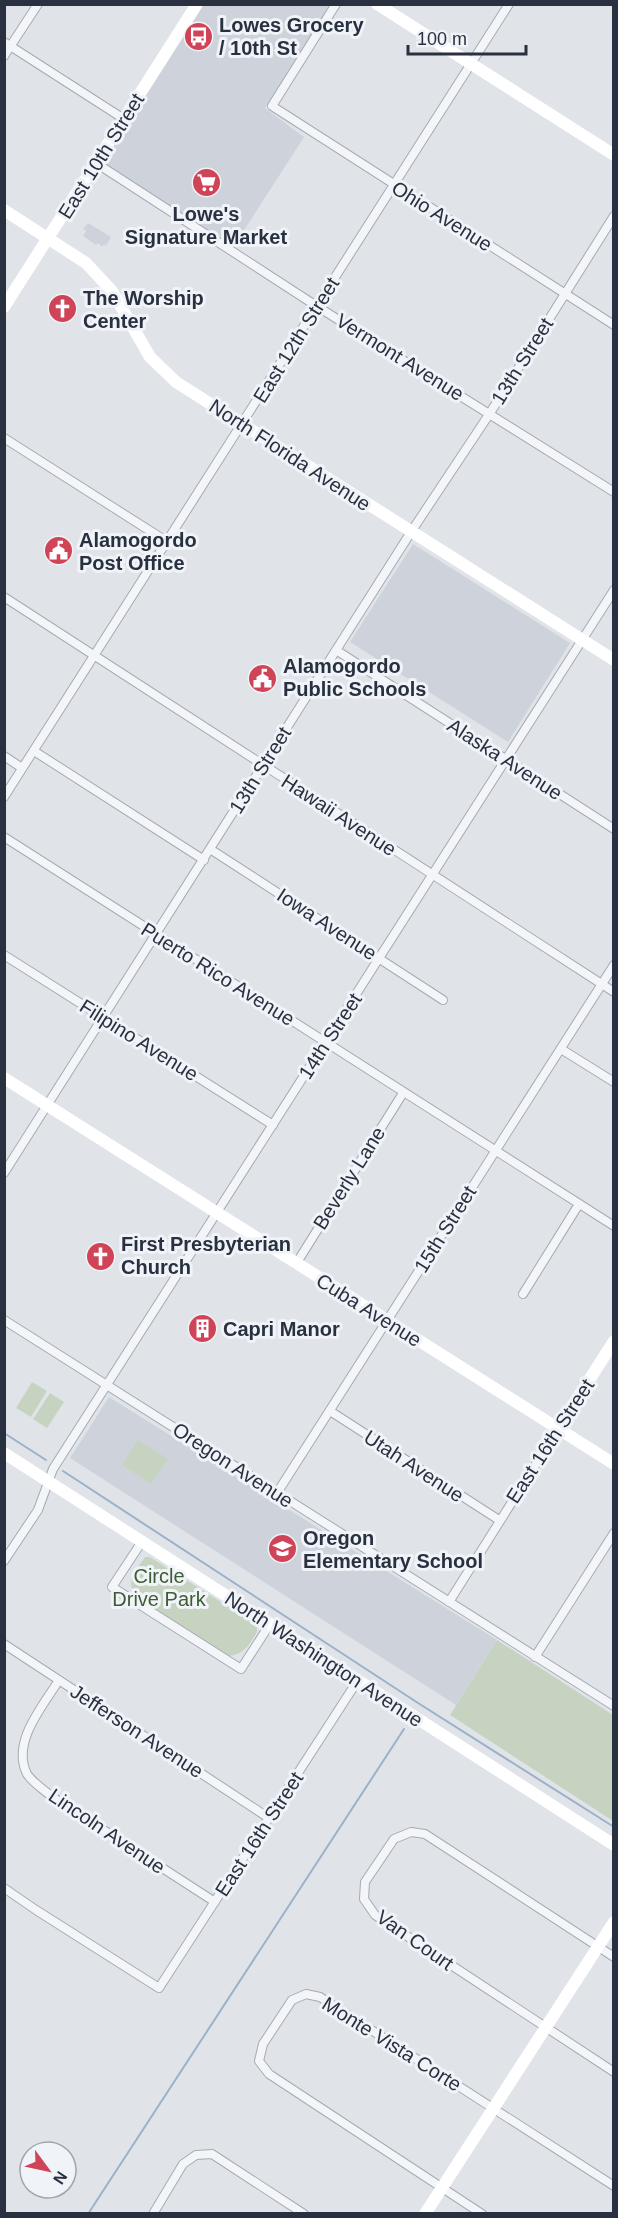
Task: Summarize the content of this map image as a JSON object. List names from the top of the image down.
{
  "streets": {
    "main road": [
      "East 10th Street",
      "North Florida Avenue",
      "Cuba Avenue",
      "East 16th Street",
      "North Washington Avenue"
    ],
    "street": [
      "Ohio Avenue",
      "East 12th Street",
      "Vermont Avenue",
      "13th Street",
      "Alaska Avenue",
      "Hawaii Avenue",
      "Iowa Avenue",
      "Puerto Rico Avenue",
      "14th Street",
      "Filipino Avenue",
      "Beverly Lane",
      "15th Street",
      "Oregon Avenue",
      "Utah Avenue",
      "Jefferson Avenue",
      "Lincoln Avenue",
      "Van Court",
      "Monte Vista Corte"
    ]
  },
  "crossings": [
    ["East 10th Street", "Vermont Avenue"],
    ["East 10th Street", "North Florida Avenue"],
    ["Ohio Avenue", "East 12th Street"],
    ["Ohio Avenue", "13th Street"],
    ["East 12th Street", "Vermont Avenue"],
    ["East 12th Street", "North Florida Avenue"],
    ["East 12th Street", "Hawaii Avenue"],
    ["Vermont Avenue", "13th Street"],
    ["13th Street", "North Florida Avenue"],
    ["13th Street", "Alaska Avenue"],
    ["13th Street", "Hawaii Avenue"],
    ["13th Street", "Iowa Avenue"],
    ["13th Street", "Puerto Rico Avenue"],
    ["13th Street", "Filipino Avenue"],
    ["13th Street", "Cuba Avenue"],
    ["North Florida Avenue", "14th Street"],
    ["Alaska Avenue", "14th Street"],
    ["Hawaii Avenue", "14th Street"],
    ["Hawaii Avenue", "15th Street"],
    ["Iowa Avenue", "14th Street"],
    ["Puerto Rico Avenue", "14th Street"],
    ["Puerto Rico Avenue", "Beverly Lane"],
    ["Puerto Rico Avenue", "15th Street"],
    ["14th Street", "Filipino Avenue"],
    ["14th Street", "Cuba Avenue"],
    ["14th Street", "Oregon Avenue"],
    ["14th Street", "North Washington Avenue"],
    ["Beverly Lane", "Cuba Avenue"],
    ["15th Street", "Cuba Avenue"],
    ["15th Street", "Oregon Avenue"],
    ["15th Street", "Utah Avenue"],
    ["Cuba Avenue", "East 16th Street"],
    ["East 16th Street", "Oregon Avenue"],
    ["East 16th Street", "Utah Avenue"],
    ["East 16th Street", "North Washington Avenue"],
    ["East 16th Street", "Jefferson Avenue"],
    ["East 16th Street", "Lincoln Avenue"],
    ["Jefferson Avenue", "Lincoln Avenue"]
  ],
  "parks": ["Circle Drive Park"],
  "places": {
    "bus stop": ["Lowes Grocery / 10th St"],
    "supermarket": ["Lowe's Signature Market"],
    "church": ["The Worship Center", "First Presbyterian Church"],
    "public building": ["Alamogordo Post Office", "Alamogordo Public Schools"],
    "building": ["Capri Manor"],
    "school or university": ["Oregon Elementary School"]
  },
  "scale_bar": "100 m",
  "north": "bottom right"
}
